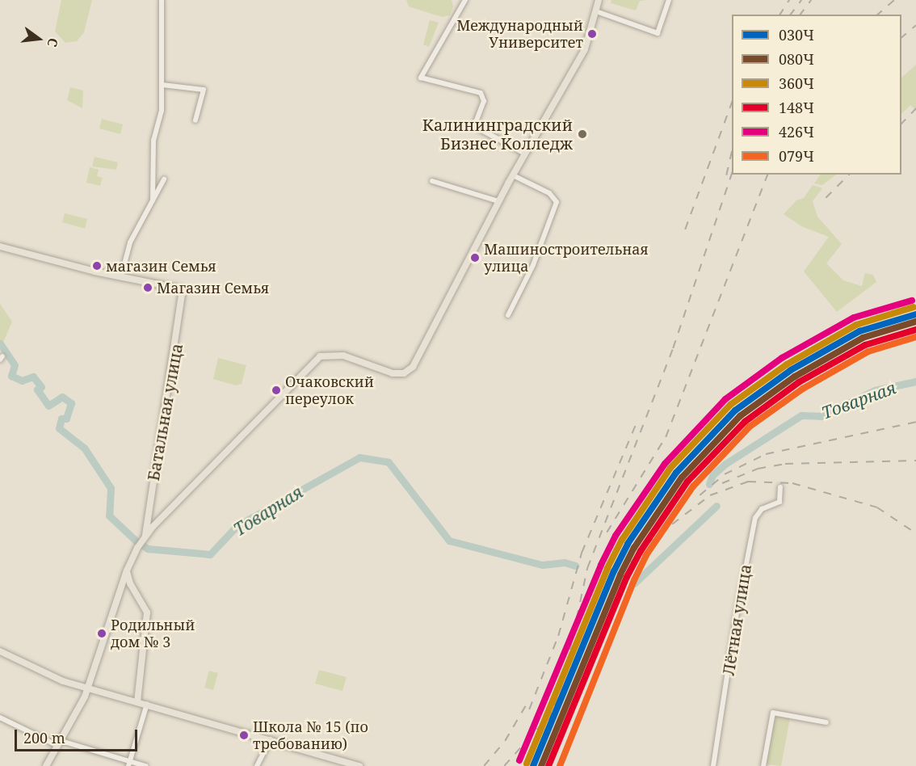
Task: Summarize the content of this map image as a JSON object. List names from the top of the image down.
{
  "streets": {
    "main road": ["Батальная улица"],
    "street": ["Лётная улица"]
  },
  "water": ["Товарная"],
  "places": [
    "Международный Университет",
    "Калининградский Бизнес Колледж",
    "Машиностроительная улица",
    "магазин Семья",
    "Магазин Семья",
    "Очаковский переулок",
    "Родильный дом № 3",
    "Школа № 15 (по требованию)"
  ],
  "lines": [
    "transit line 426Ч",
    "transit line 360Ч",
    "transit line 030Ч",
    "transit line 080Ч",
    "transit line 148Ч",
    "transit line 079Ч"
  ],
  "legend": [
    "030Ч",
    "080Ч",
    "360Ч",
    "148Ч",
    "426Ч",
    "079Ч"
  ],
  "scale_bar": "200 m",
  "north": "right"
}
